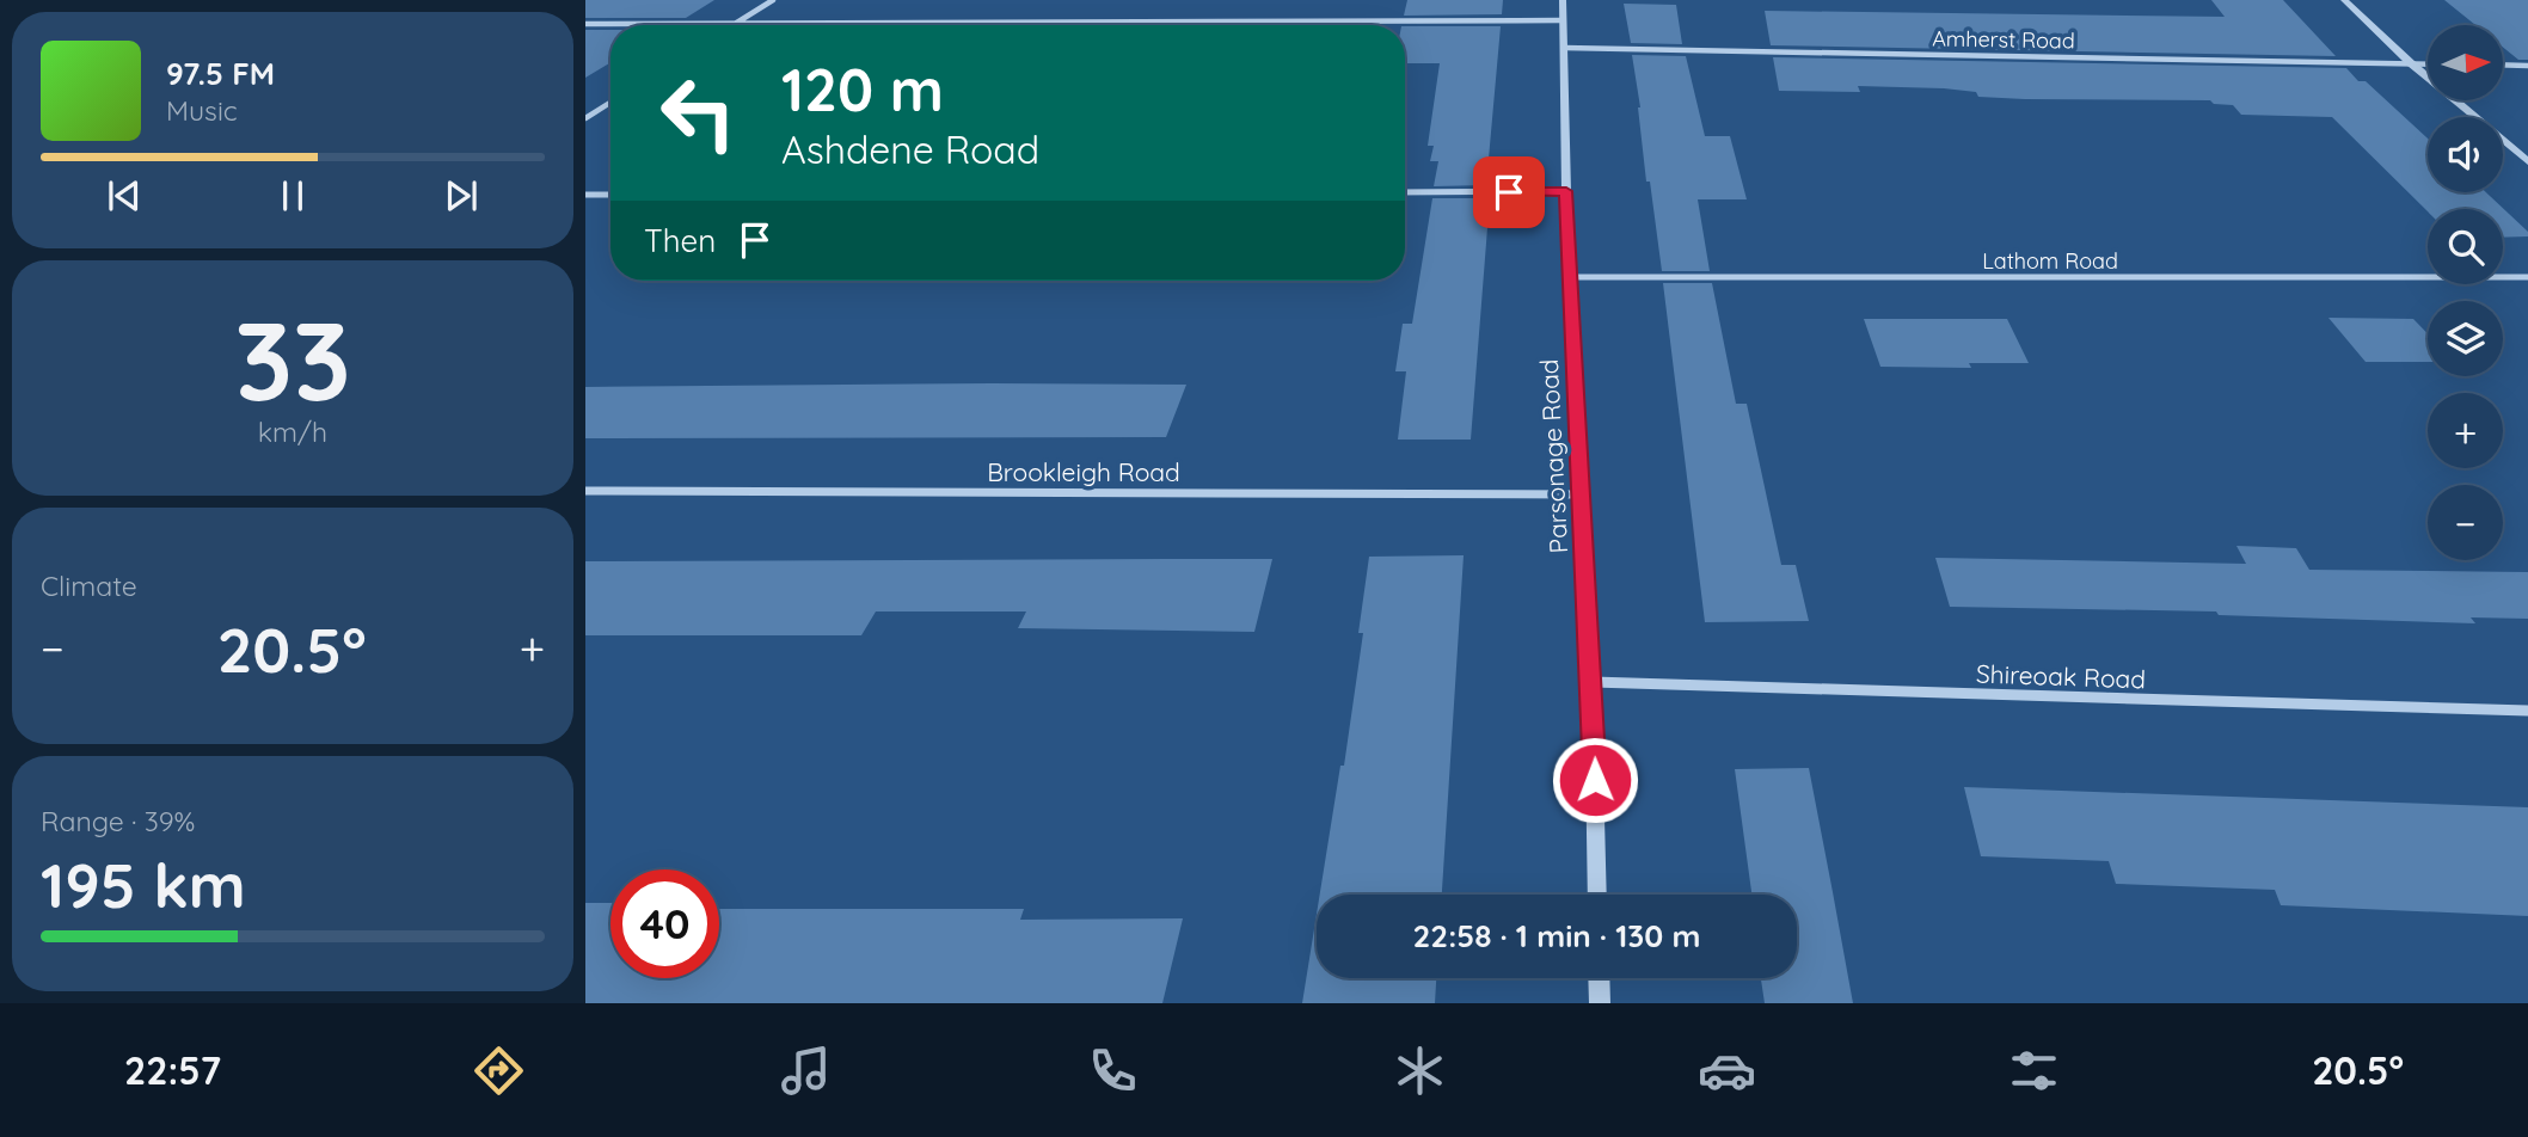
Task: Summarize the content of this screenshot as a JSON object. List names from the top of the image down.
{
  "streets": {
    "street": [
      "Amherst Road",
      "Lathom Road",
      "Parsonage Road",
      "Brookleigh Road",
      "Shireoak Road"
    ]
  },
  "crossings": [
    ["Amherst Road", "Parsonage Road"],
    ["Lathom Road", "Parsonage Road"],
    ["Parsonage Road", "Brookleigh Road"],
    ["Parsonage Road", "Shireoak Road"]
  ],
  "north": "right",
  "page": {
    "map_buttons": ["+", "−"],
    "turn": ["120 m", "Ashdene Road"],
    "song": ["97.5 FM", "Music"],
    "then": "Then",
    "tile": [
      ["33", "km/h"],
      "Climate",
      ["Range · 39%", "195 km"]
    ],
    "heat": ["−", "20.5°", "+"],
    "limit": "40",
    "trip": "22:58 · 1 min · 130 m",
    "tabs": ["22:57", "20.5°"]
  }
}
